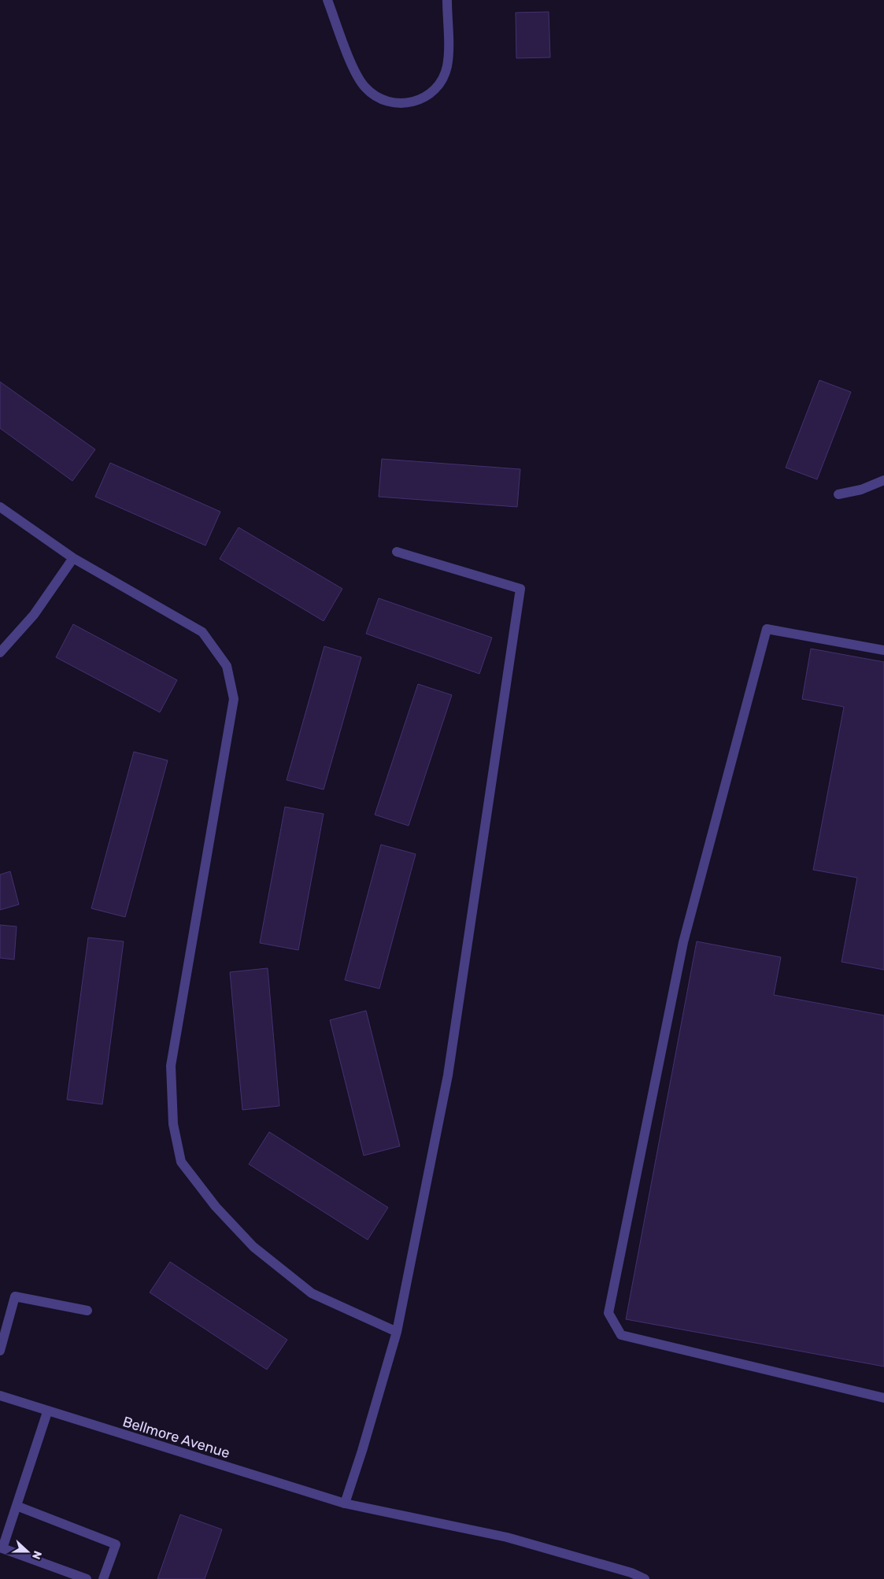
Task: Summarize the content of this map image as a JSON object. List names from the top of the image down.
{
  "streets": {
    "street": ["Bellmore Avenue"]
  },
  "north": "right"
}
